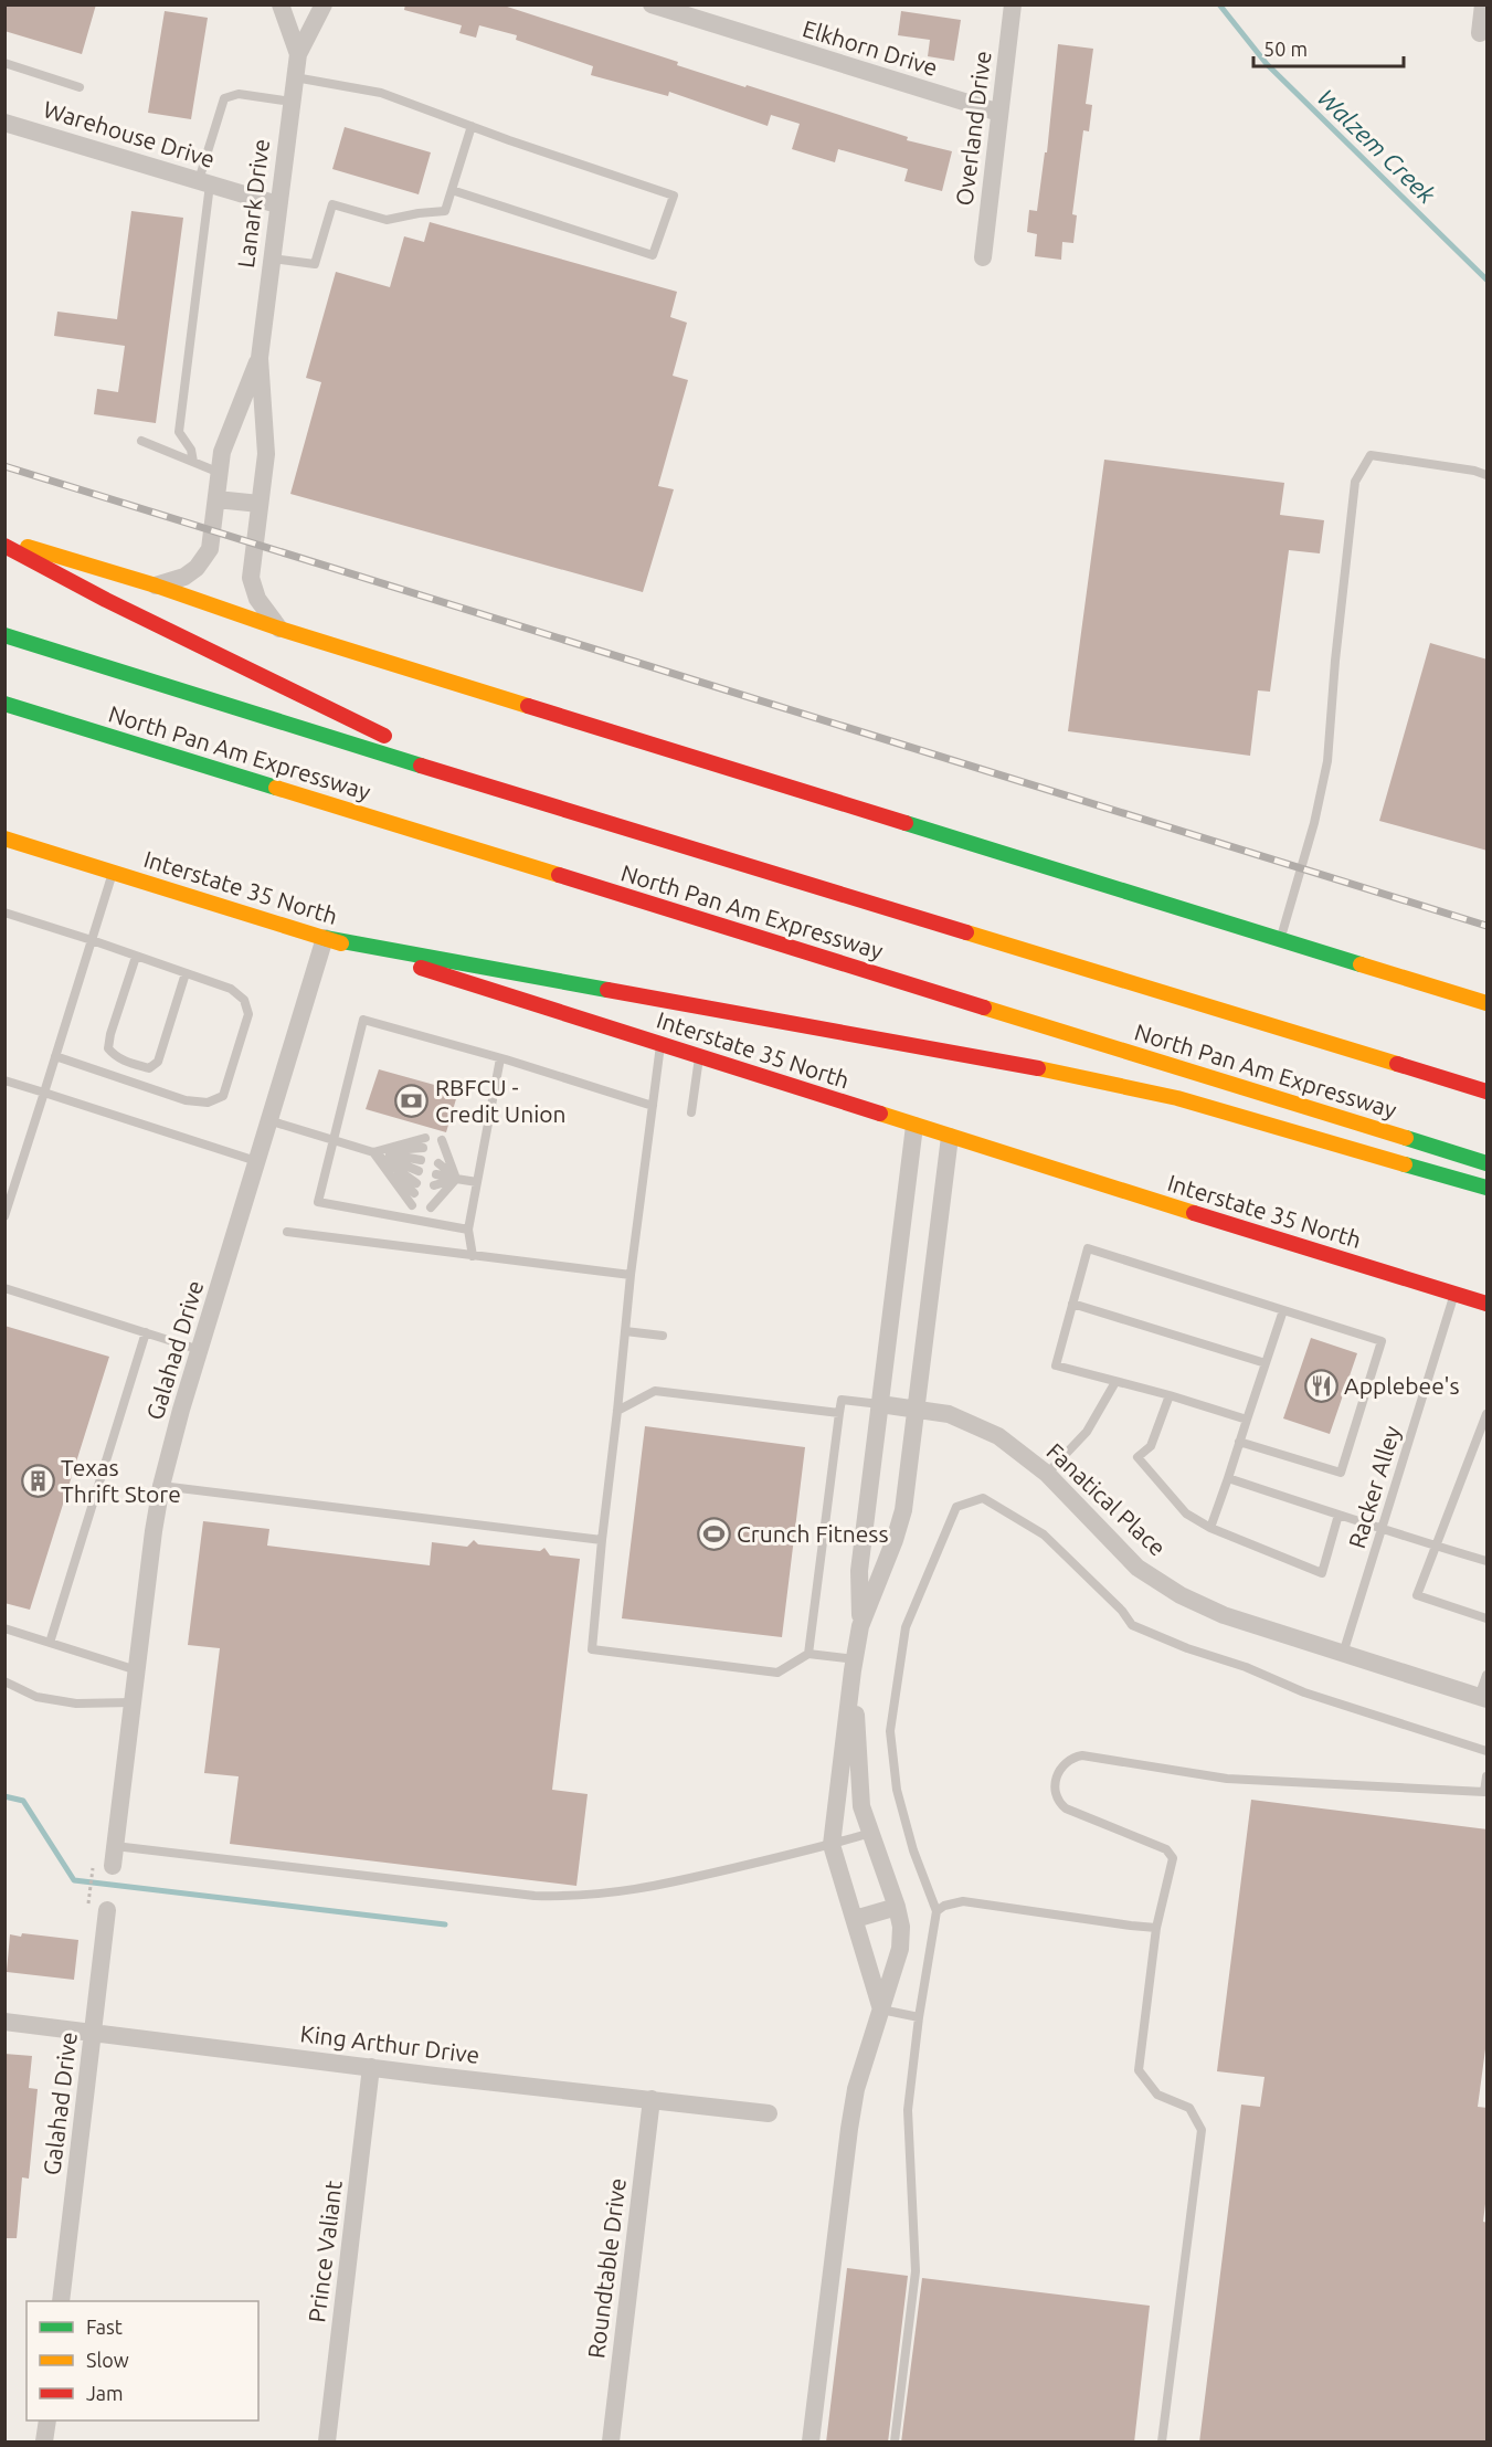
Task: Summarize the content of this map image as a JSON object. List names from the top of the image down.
{
  "streets": {
    "main road": ["North Pan Am Expressway", "Interstate 35 North"],
    "street": [
      "Elkhorn Drive",
      "Overland Drive",
      "Warehouse Drive",
      "Lanark Drive",
      "Galahad Drive",
      "Fanatical Place",
      "King Arthur Drive",
      "Prince Valiant",
      "Roundtable Drive"
    ],
    "lane": ["Racker Alley"]
  },
  "crossings": [
    ["Elkhorn Drive", "Overland Drive"],
    ["Warehouse Drive", "Lanark Drive"],
    ["Interstate 35 North", "Galahad Drive"],
    ["Interstate 35 North", "Racker Alley"],
    ["Galahad Drive", "King Arthur Drive"],
    ["Racker Alley", "Fanatical Place"],
    ["King Arthur Drive", "Prince Valiant"],
    ["King Arthur Drive", "Roundtable Drive"]
  ],
  "water": ["Walzem Creek"],
  "places": {
    "bank": ["RBFCU - Credit Union"],
    "restaurant": ["Applebee's"],
    "building": ["Texas Thrift Store"],
    "sports": ["Crunch Fitness"]
  },
  "legend": ["Fast", "Slow", "Jam"],
  "scale_bar": "50 m"
}
